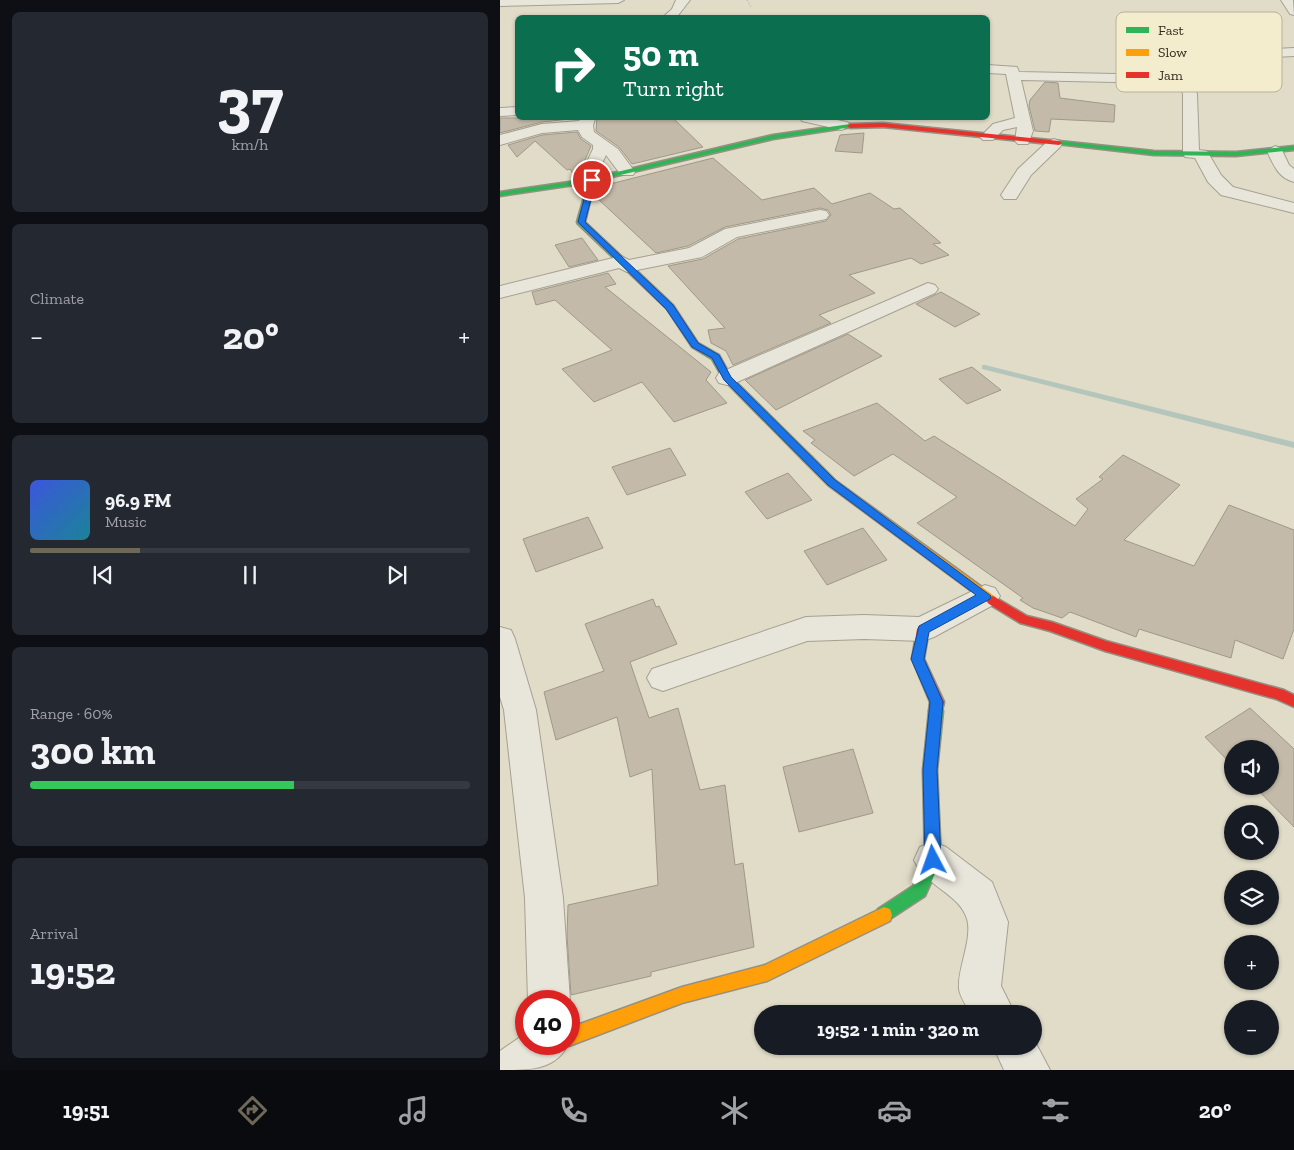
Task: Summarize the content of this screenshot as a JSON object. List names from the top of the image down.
{
  "legend": ["Fast", "Slow", "Jam"],
  "page": {
    "tile": [
      ["37", "km/h"],
      "Climate",
      ["Range · 60%", "300 km"],
      ["Arrival", "19:52"]
    ],
    "turn": ["50 m", "Turn right"],
    "heat": ["−", "20°", "+"],
    "song": ["96.9 FM", "Music"],
    "map_buttons": ["+", "−"],
    "limit": "40",
    "trip": "19:52 · 1 min · 320 m",
    "tabs": ["19:51", "20°"]
  }
}
